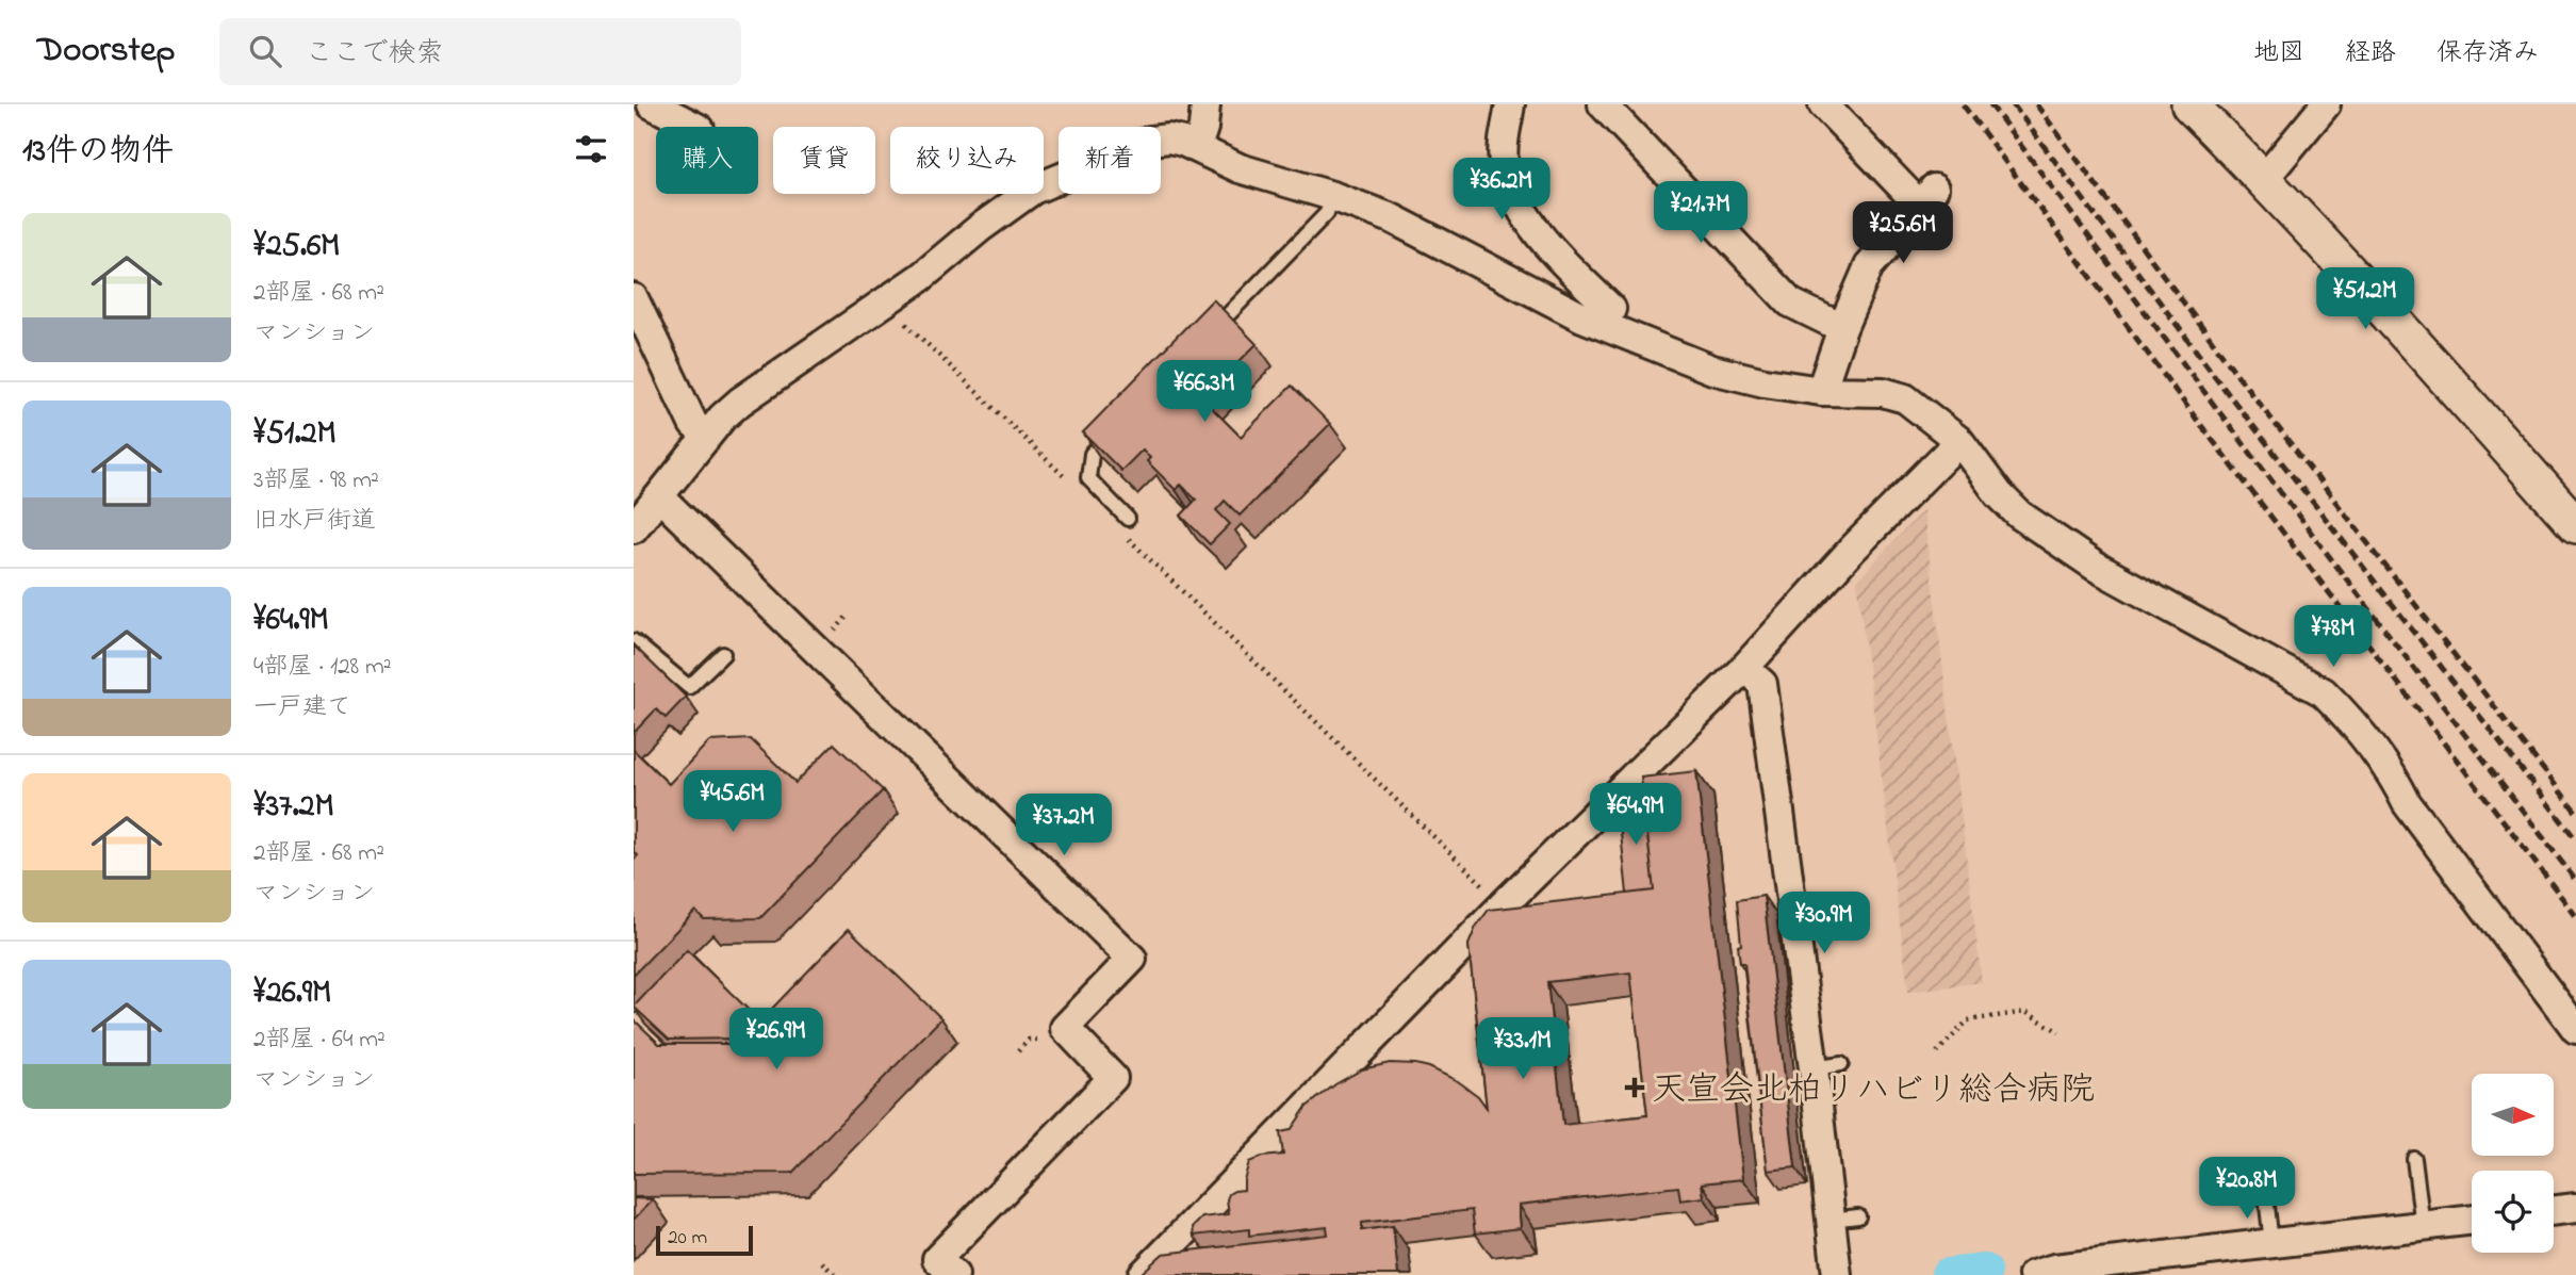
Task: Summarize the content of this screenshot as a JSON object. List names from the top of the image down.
{
  "places": {
    "health": ["天宣会北柏リハビリ総合病院"]
  },
  "scale_bar": "20 m",
  "north": "right",
  "page": {
    "header": "Doorstep",
    "search": "ここで検索",
    "nav": ["地図", "経路", "保存済み"],
    "heading": "13件の物件",
    "chip": [
      "購入",
      "賃貸",
      "絞り込み",
      "新着"
    ],
    "price": [
      "¥36.2M",
      "¥21.7M",
      "¥25.6M",
      "¥51.2M",
      "¥66.3M",
      "¥78M",
      "¥45.6M",
      "¥64.9M",
      "¥37.2M",
      "¥30.9M",
      "¥26.9M",
      "¥33.1M",
      "¥20.8M"
    ],
    "list": [
      {
        "name": "¥25.6M",
        "note": "2部屋 · 68 m² · マンション"
      },
      {
        "name": "¥51.2M",
        "note": "3部屋 · 98 m² · 旧水戸街道"
      },
      {
        "name": "¥64.9M",
        "note": "4部屋 · 128 m² · 一戸建て"
      },
      {
        "name": "¥37.2M",
        "note": "2部屋 · 68 m² · マンション"
      },
      {
        "name": "¥26.9M",
        "note": "2部屋 · 64 m² · マンション"
      }
    ],
    "scale": "20 m"
  }
}
